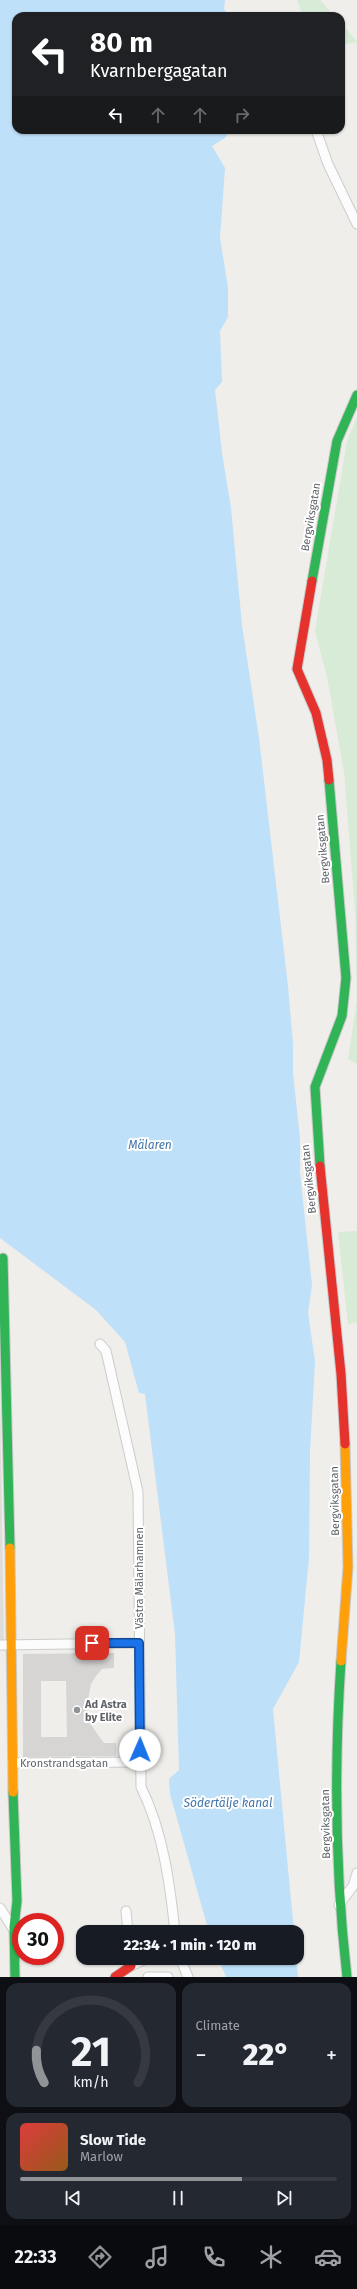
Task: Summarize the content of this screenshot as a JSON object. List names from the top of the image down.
{
  "streets": {
    "street": ["Bergviksgatan", "Västra Mälarhamnen", "Kronstrandsgatan"]
  },
  "crossings": [
    ["Västra Mälarhamnen", "Kronstrandsgatan"]
  ],
  "water": ["Mälaren", "Södertälje kanal"],
  "places": ["Ad Astra by Elite"],
  "page": {
    "turn": ["80 m", "Kvarnbergagatan"],
    "limit": "30",
    "trip": "22:34 · 1 min · 120 m",
    "tile": "Climate",
    "heat": ["−", "22°", "+"],
    "song": ["Slow Tide", "Marlow"],
    "tabs": "22:33",
    "gauge": ["21", "km/h"]
  }
}
